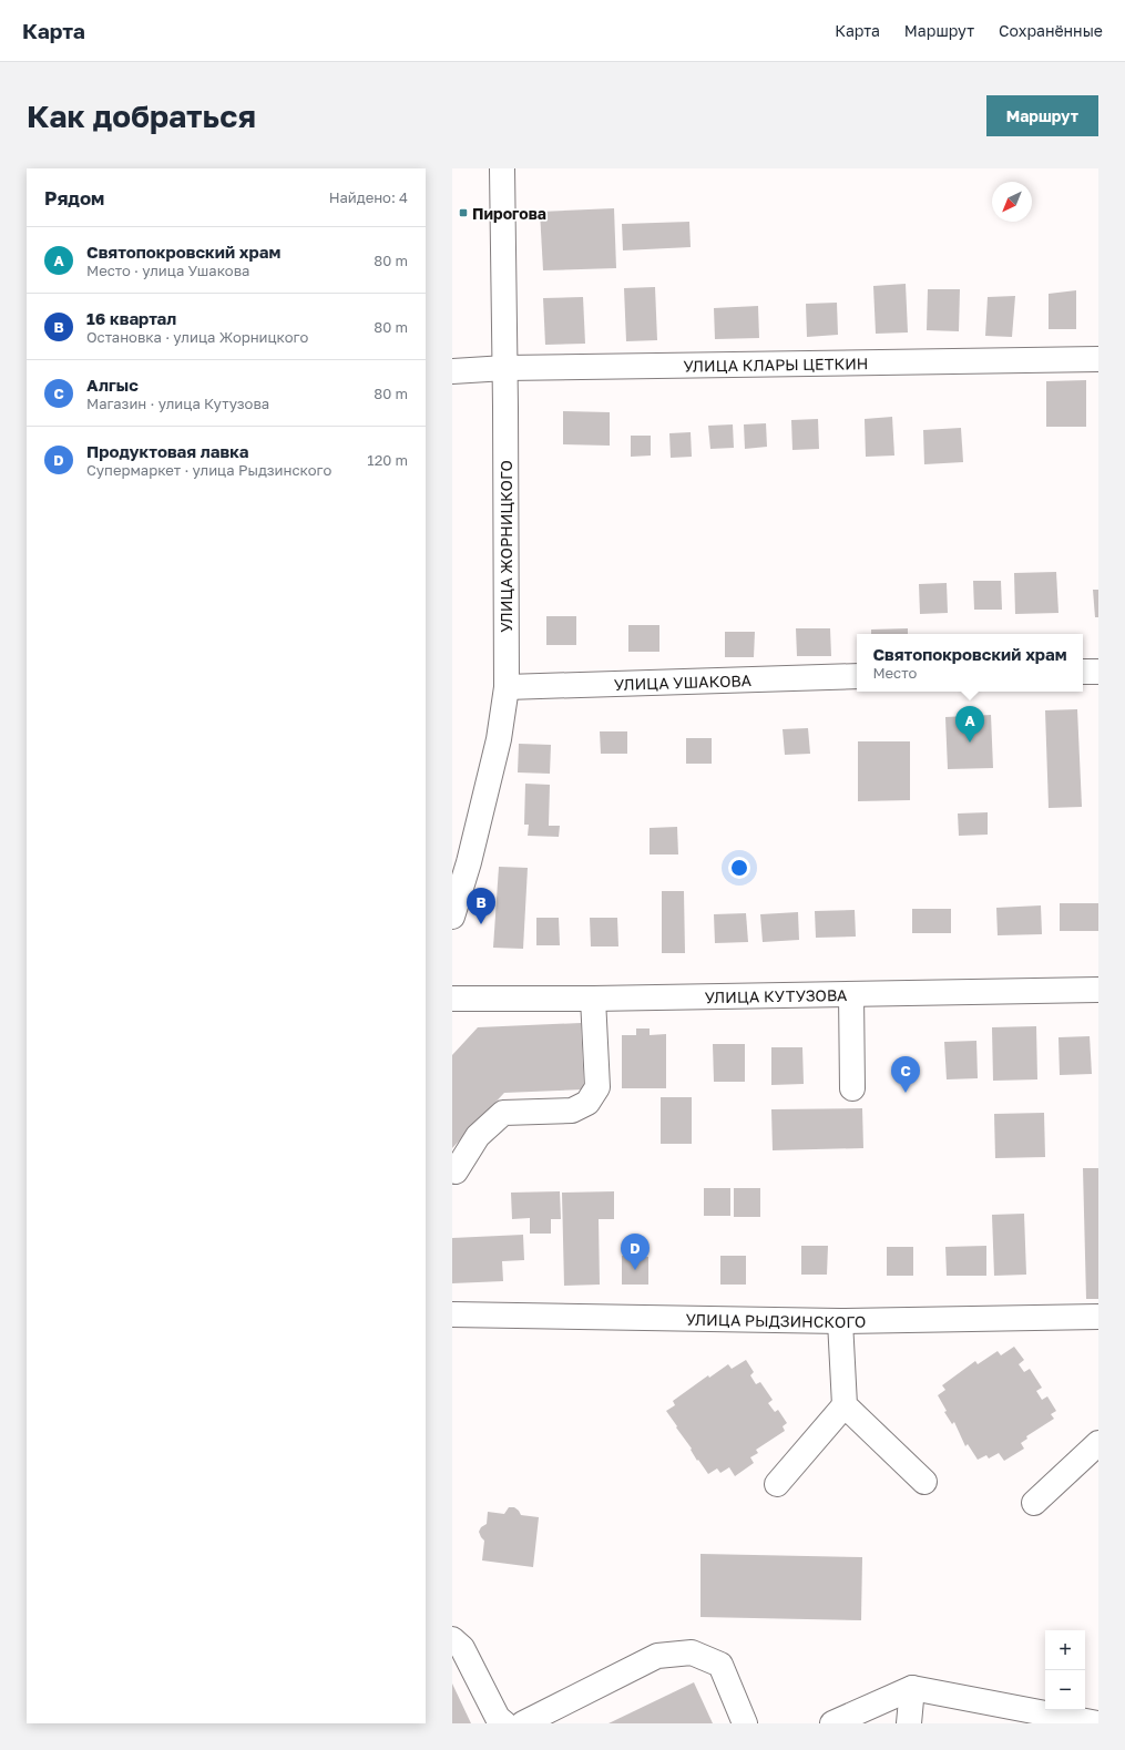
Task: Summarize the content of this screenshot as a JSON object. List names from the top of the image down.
{
  "streets": {
    "street": [
      "УЛИЦА КЛАРЫ ЦЕТКИН",
      "УЛИЦА ЖОРНИЦКОГО",
      "УЛИЦА УШАКОВА",
      "УЛИЦА КУТУЗОВА",
      "УЛИЦА РЫДЗИНСКОГО"
    ]
  },
  "crossings": [
    ["УЛИЦА КЛАРЫ ЦЕТКИН", "УЛИЦА ЖОРНИЦКОГО"],
    ["УЛИЦА ЖОРНИЦКОГО", "УЛИЦА УШАКОВА"]
  ],
  "places": {
    "transit": ["Пирогова"]
  },
  "north": "bottom left",
  "page": {
    "header": "Карта",
    "nav": ["Карта", "Маршрут", "Сохранённые"],
    "buttons": "Маршрут",
    "title": "Как добраться",
    "heading": ["Рядом", "Найдено: 4"],
    "list": [
      {
        "mark": "A",
        "name": "Святопокровский храм",
        "note": "Место · улица Ушакова",
        "value": "80 m"
      },
      {
        "mark": "B",
        "name": "16 квартал",
        "note": "Остановка · улица Жорницкого",
        "value": "80 m"
      },
      {
        "mark": "C",
        "name": "Алгыс",
        "note": "Магазин · улица Кутузова",
        "value": "80 m"
      },
      {
        "mark": "D",
        "name": "Продуктовая лавка",
        "note": "Супермаркет · улица Рыдзинского",
        "value": "120 m"
      }
    ],
    "popup": ["Святопокровский храм", "Место"],
    "pins": [
      "A",
      "B",
      "C",
      "D"
    ],
    "map_buttons": ["+", "−"]
  }
}
